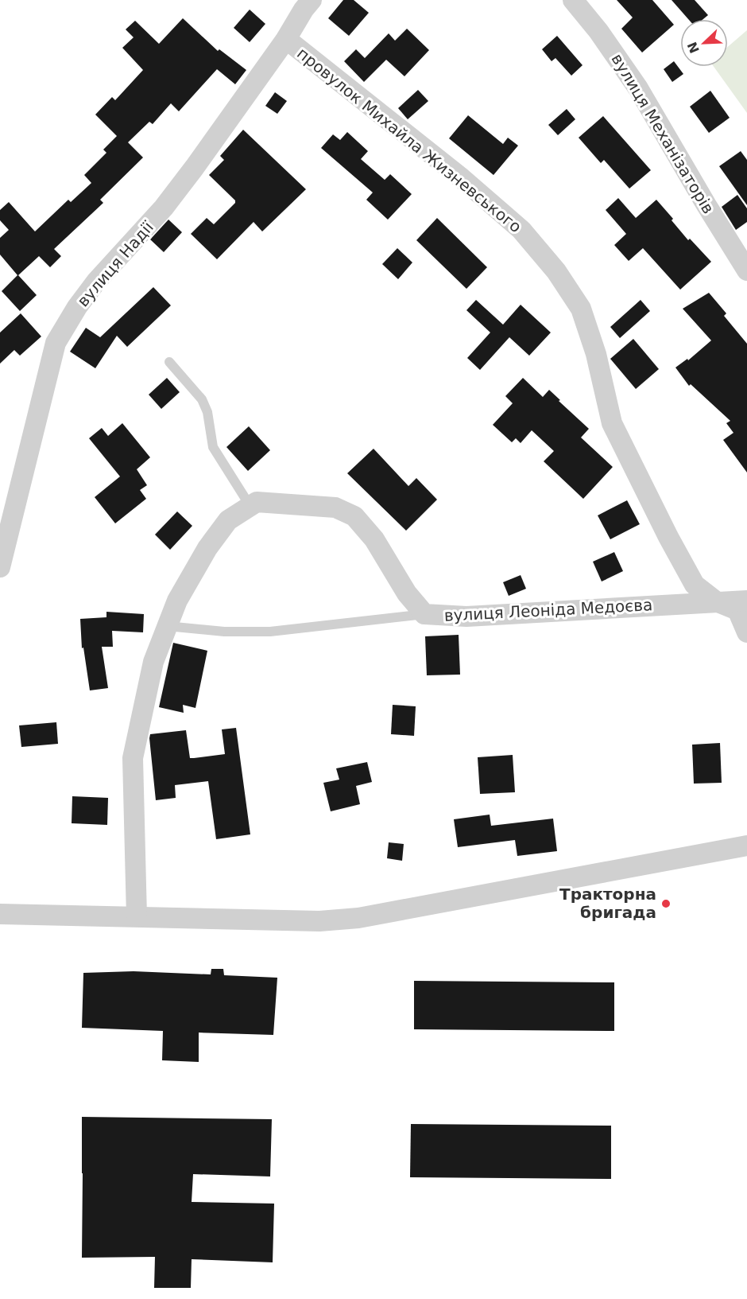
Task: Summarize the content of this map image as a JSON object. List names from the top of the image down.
{
  "streets": {
    "street": [
      "вулиця Механізаторів",
      "провулок Михайла Жизневського",
      "вулиця Надії",
      "вулиця Леоніда Медоєва"
    ]
  },
  "crossings": [
    ["провулок Михайла Жизневського", "вулиця Надії"],
    ["провулок Михайла Жизневського", "вулиця Леоніда Медоєва"]
  ],
  "places": ["Тракторна бригада"],
  "north": "bottom left"
}
